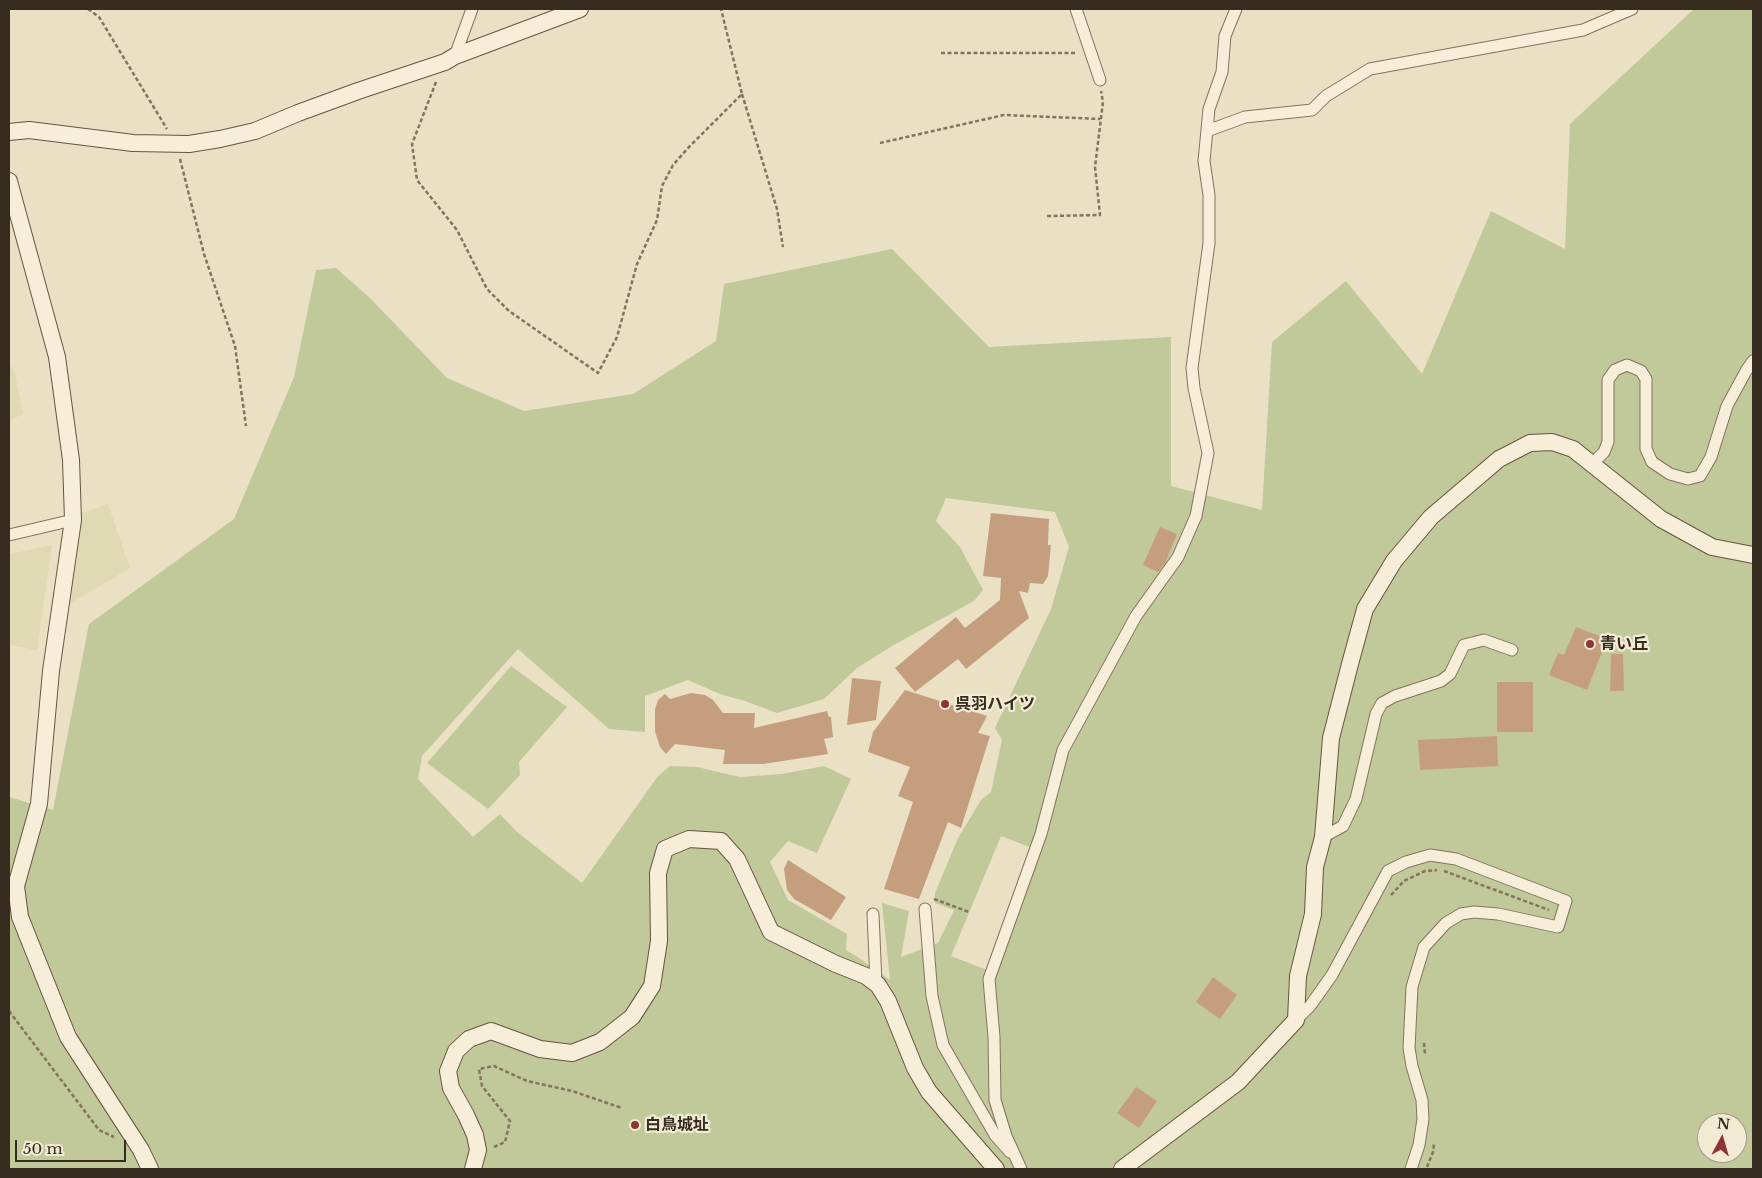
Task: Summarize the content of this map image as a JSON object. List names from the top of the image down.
{
  "places": ["青い丘", "呉羽ハイツ", "白鳥城址"],
  "scale_bar": "50 m",
  "north": "top"
}
